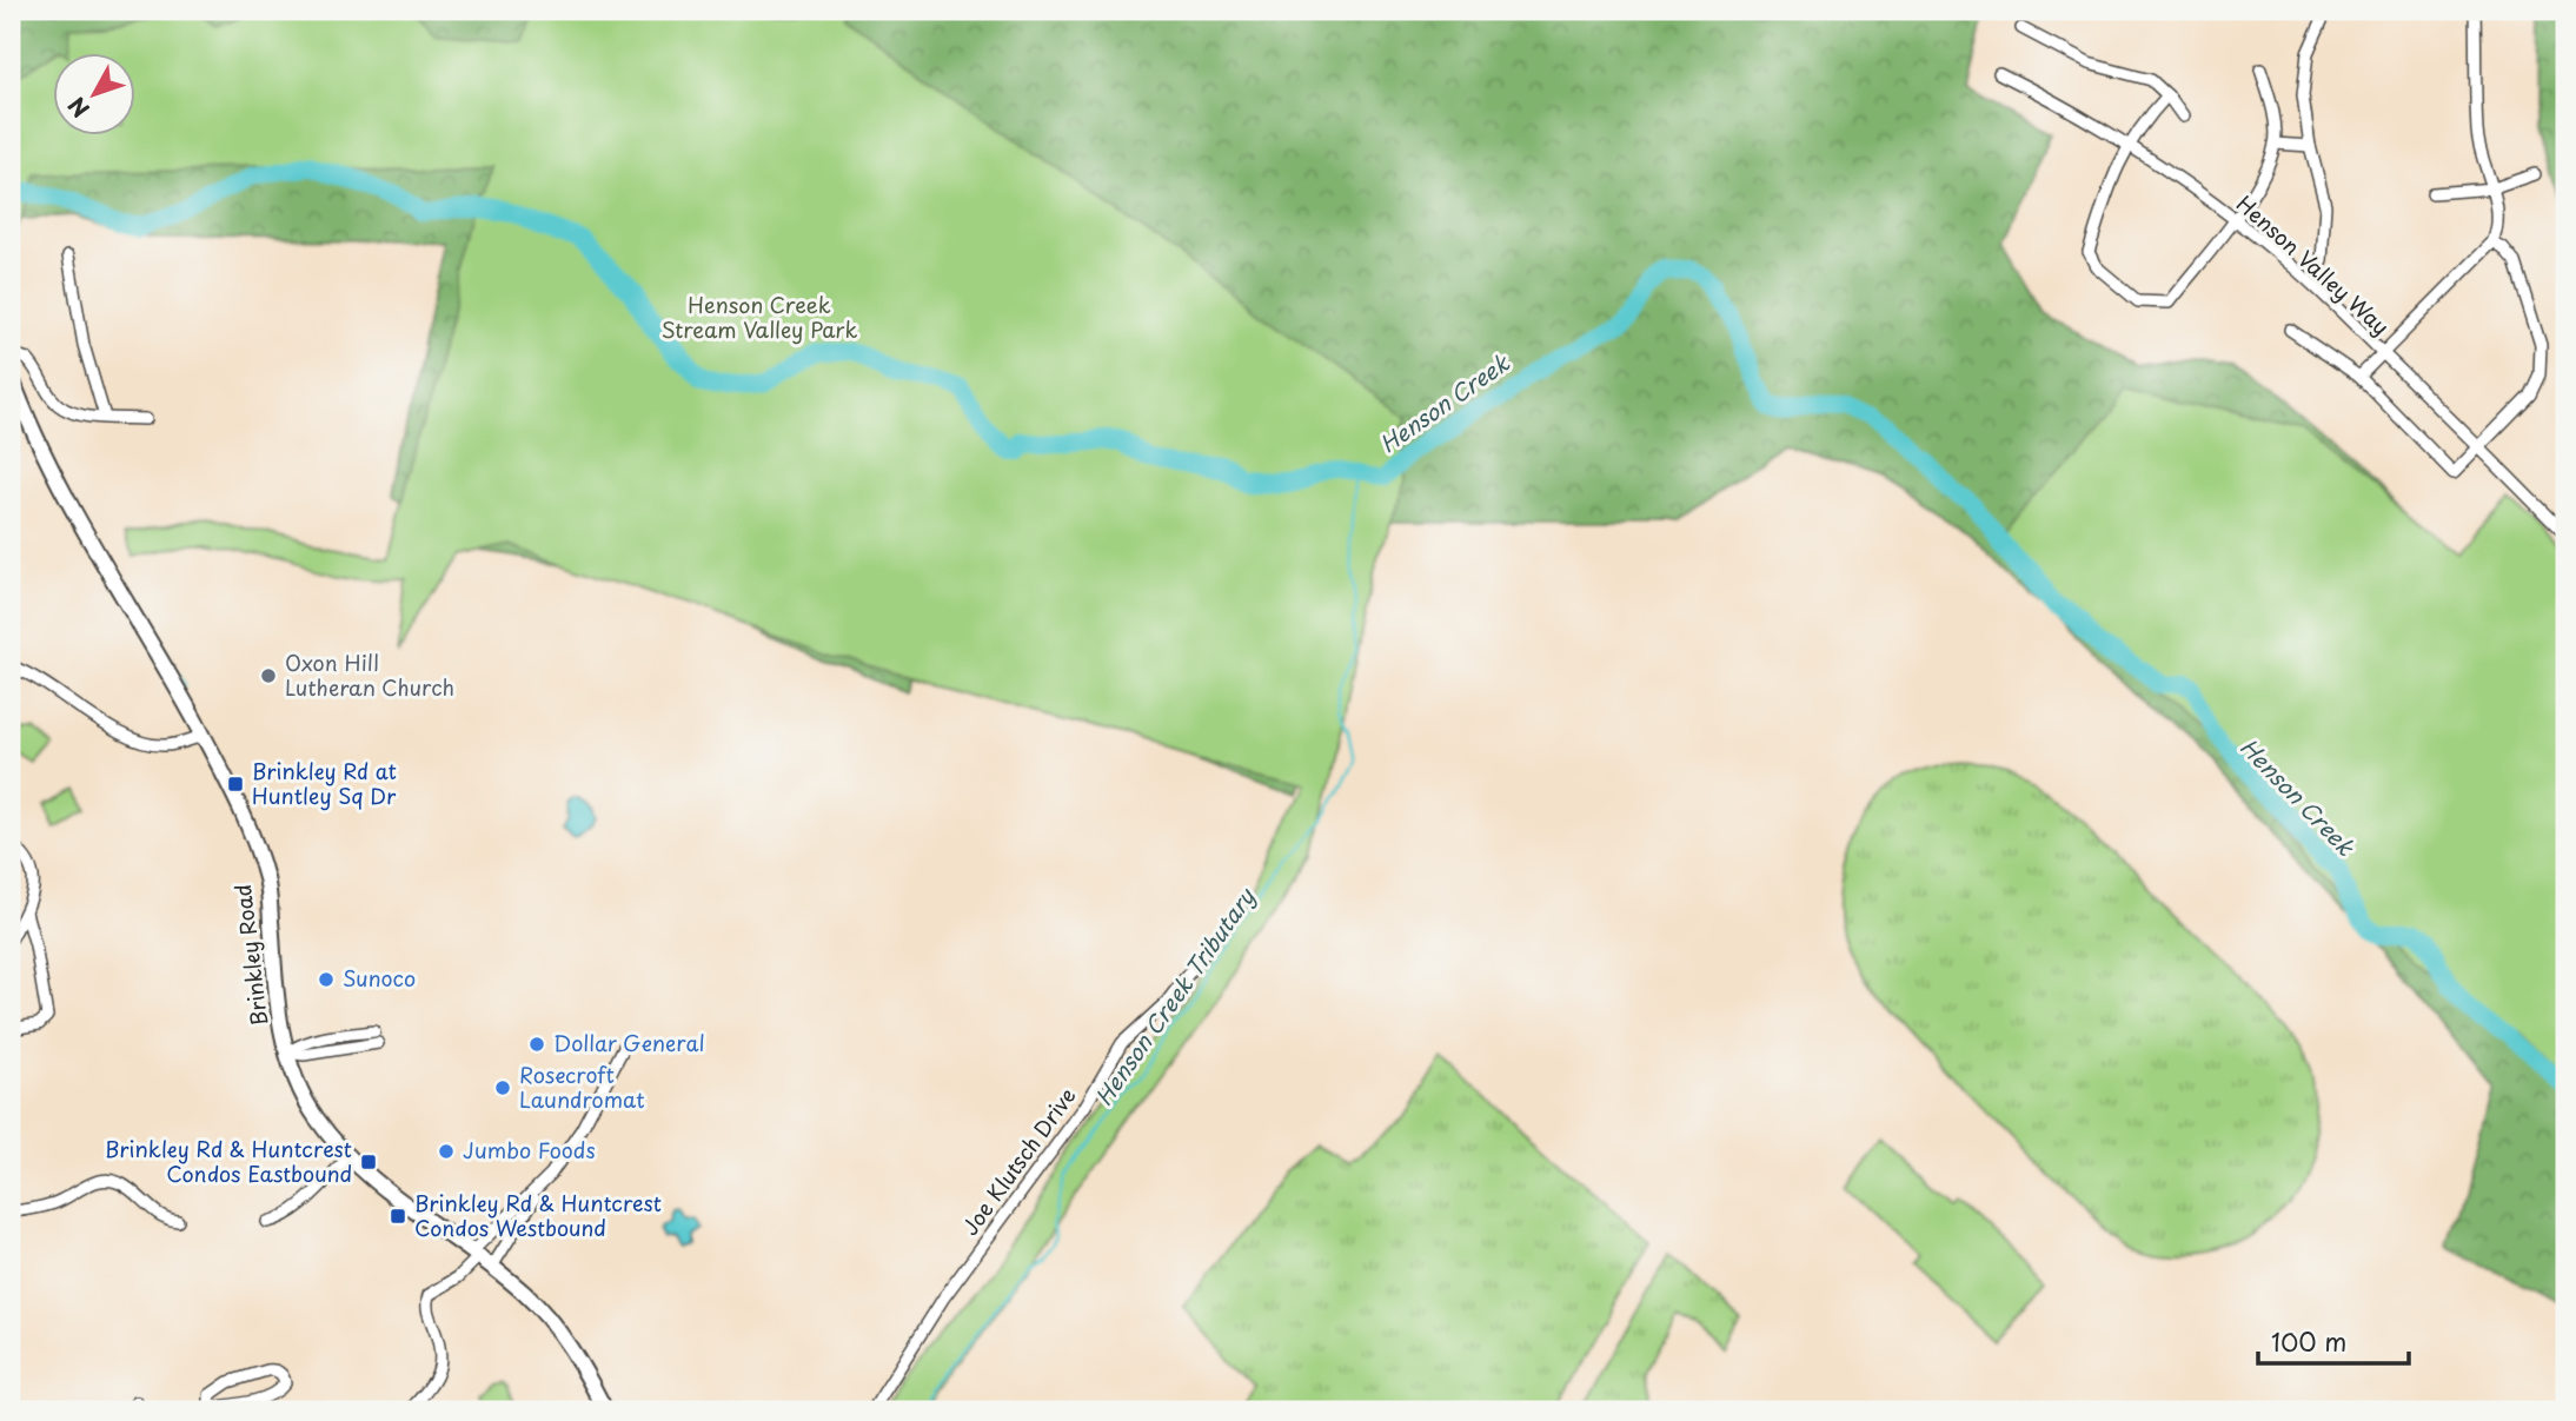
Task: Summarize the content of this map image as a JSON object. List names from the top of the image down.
{
  "streets": {
    "main road": ["Brinkley Road"],
    "street": ["Henson Valley Way", "Joe Klutsch Drive"]
  },
  "water": ["Henson Creek", "Henson Creek Tributary"],
  "parks": ["Henson Creek Stream Valley Park"],
  "places": {
    "other": [
      "Oxon Hill Lutheran Church",
      "Sunoco",
      "Dollar General",
      "Rosecroft Laundromat",
      "Jumbo Foods"
    ],
    "transit": ["Brinkley Rd at Huntley Sq Dr", "Brinkley Rd & Huntcrest Condos Eastbound", "Brinkley Rd & Huntcrest Condos Westbound"]
  },
  "scale_bar": "100 m",
  "north": "bottom left"
}
